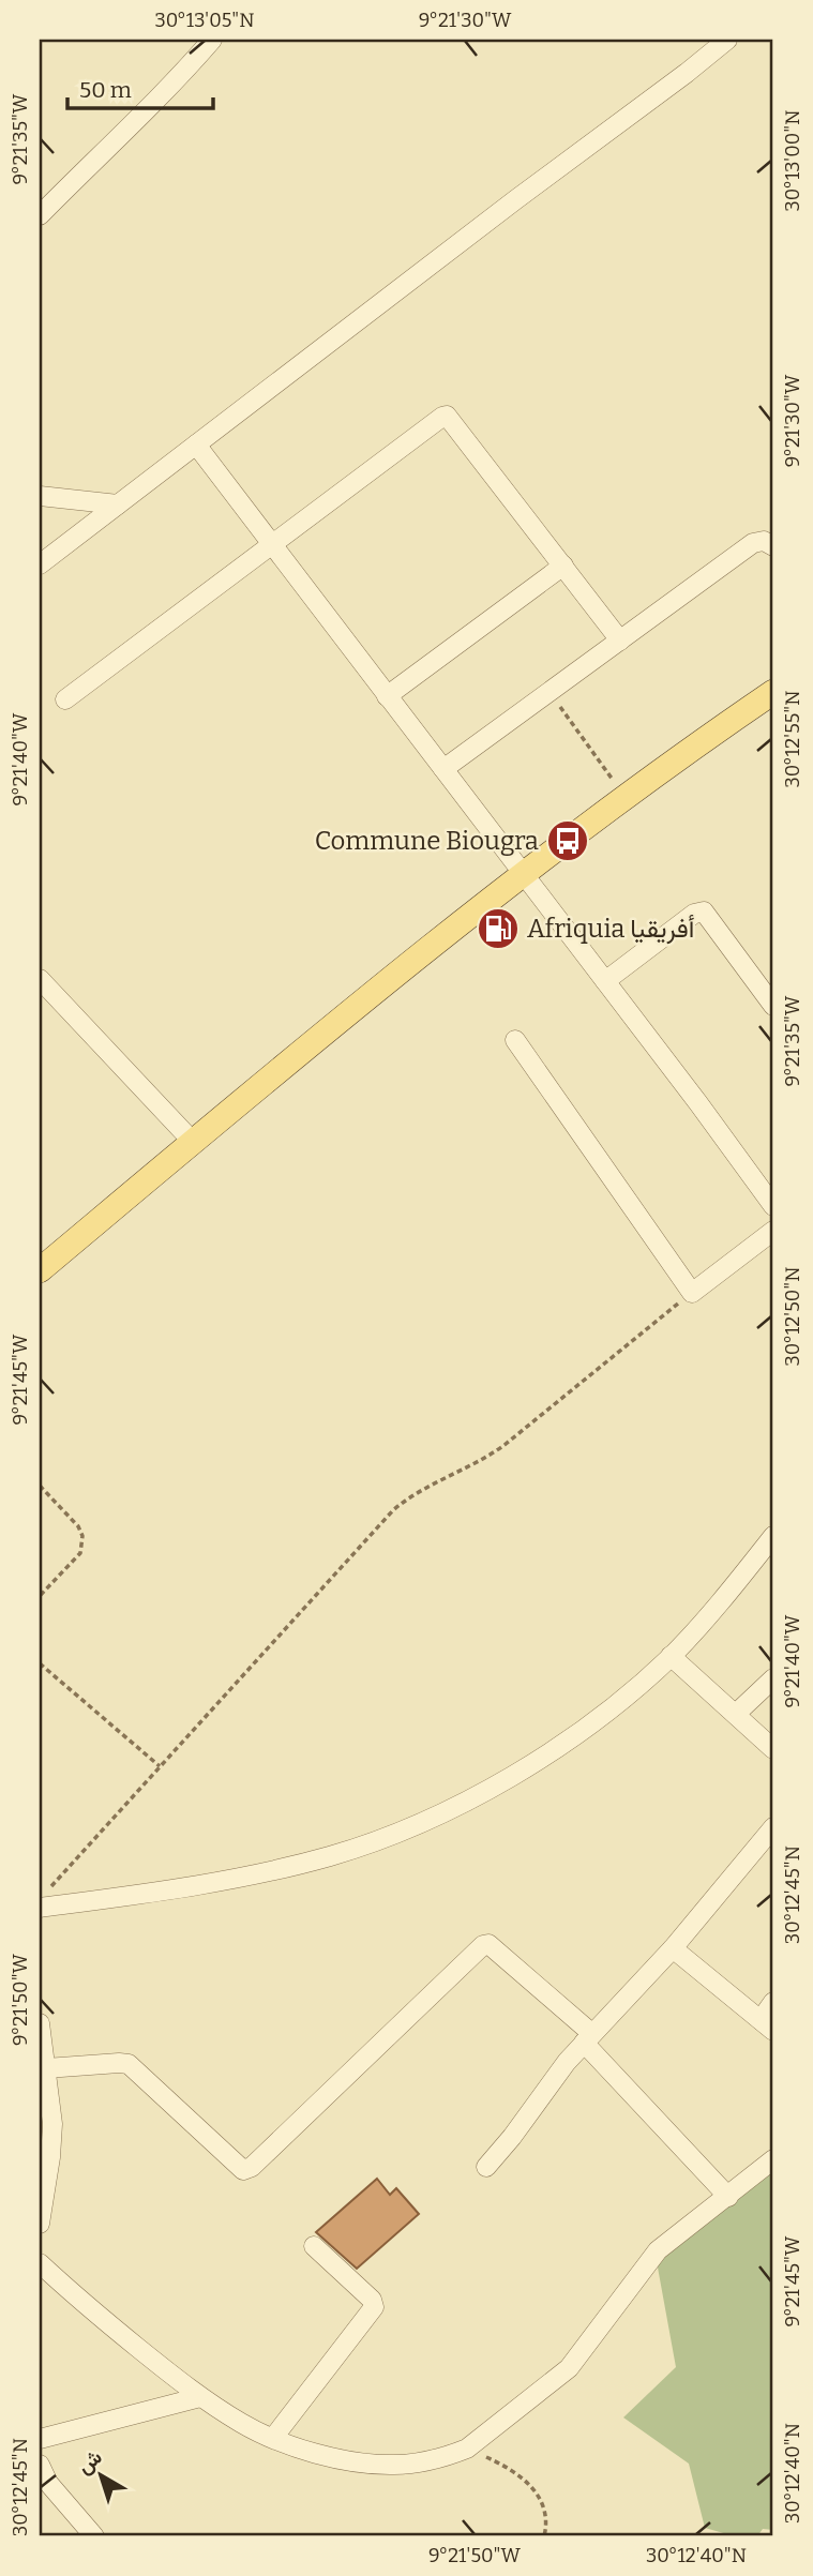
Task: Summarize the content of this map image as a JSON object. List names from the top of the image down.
{
  "places": {
    "bus stop": ["Commune Biougra"],
    "fuel station": ["Afriquia أفريقيا"]
  },
  "scale_bar": "50 m",
  "north": "top left",
  "coordinates": [
    "30°13'05\"N",
    "9°21'30\"W",
    "9°21'35\"W",
    "30°13'00\"N",
    "30°12'55\"N",
    "9°21'40\"W",
    "30°12'50\"N",
    "9°21'45\"W",
    "30°12'45\"N",
    "9°21'50\"W",
    "30°12'40\"N"
  ]
}
